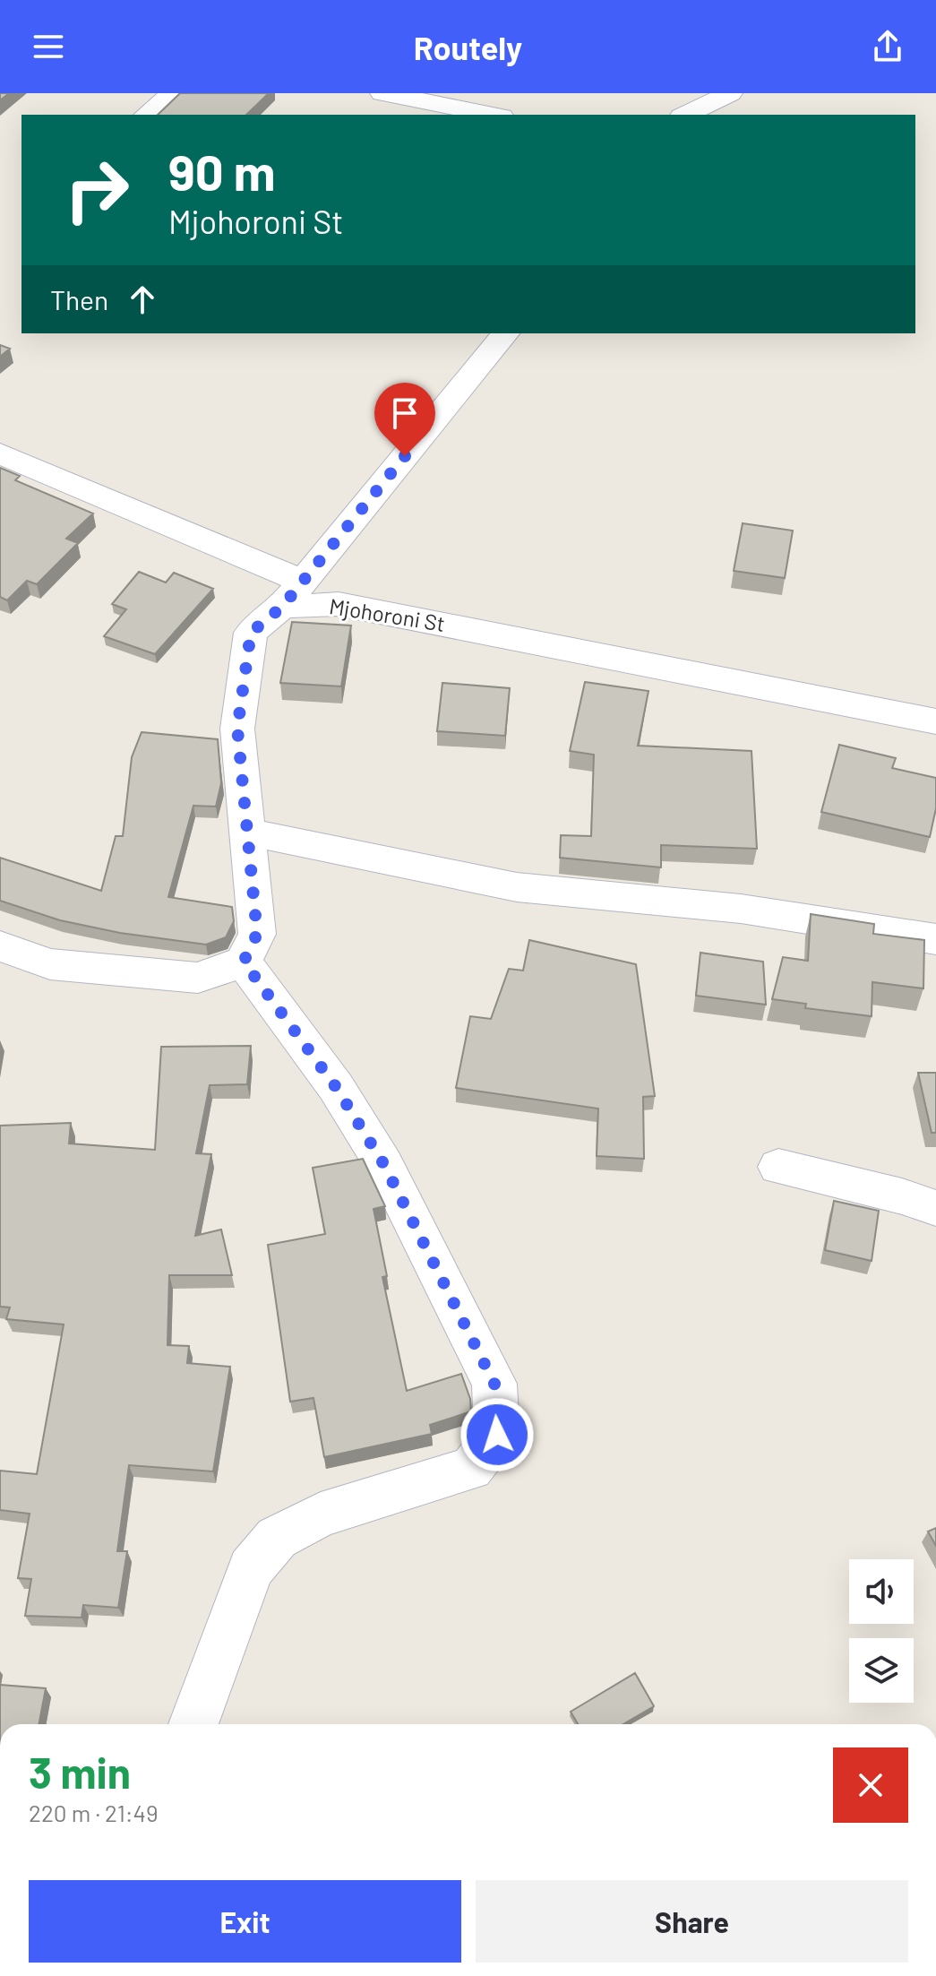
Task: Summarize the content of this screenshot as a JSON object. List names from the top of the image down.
{
  "streets": {
    "street": ["Mjohoroni St"]
  },
  "page": {
    "header": "Routely",
    "turn": ["90 m", "Mjohoroni St"],
    "then": "Then",
    "heading": ["3 min", "220 m · 21:49"],
    "buttons": ["Exit", "Share"]
  }
}
